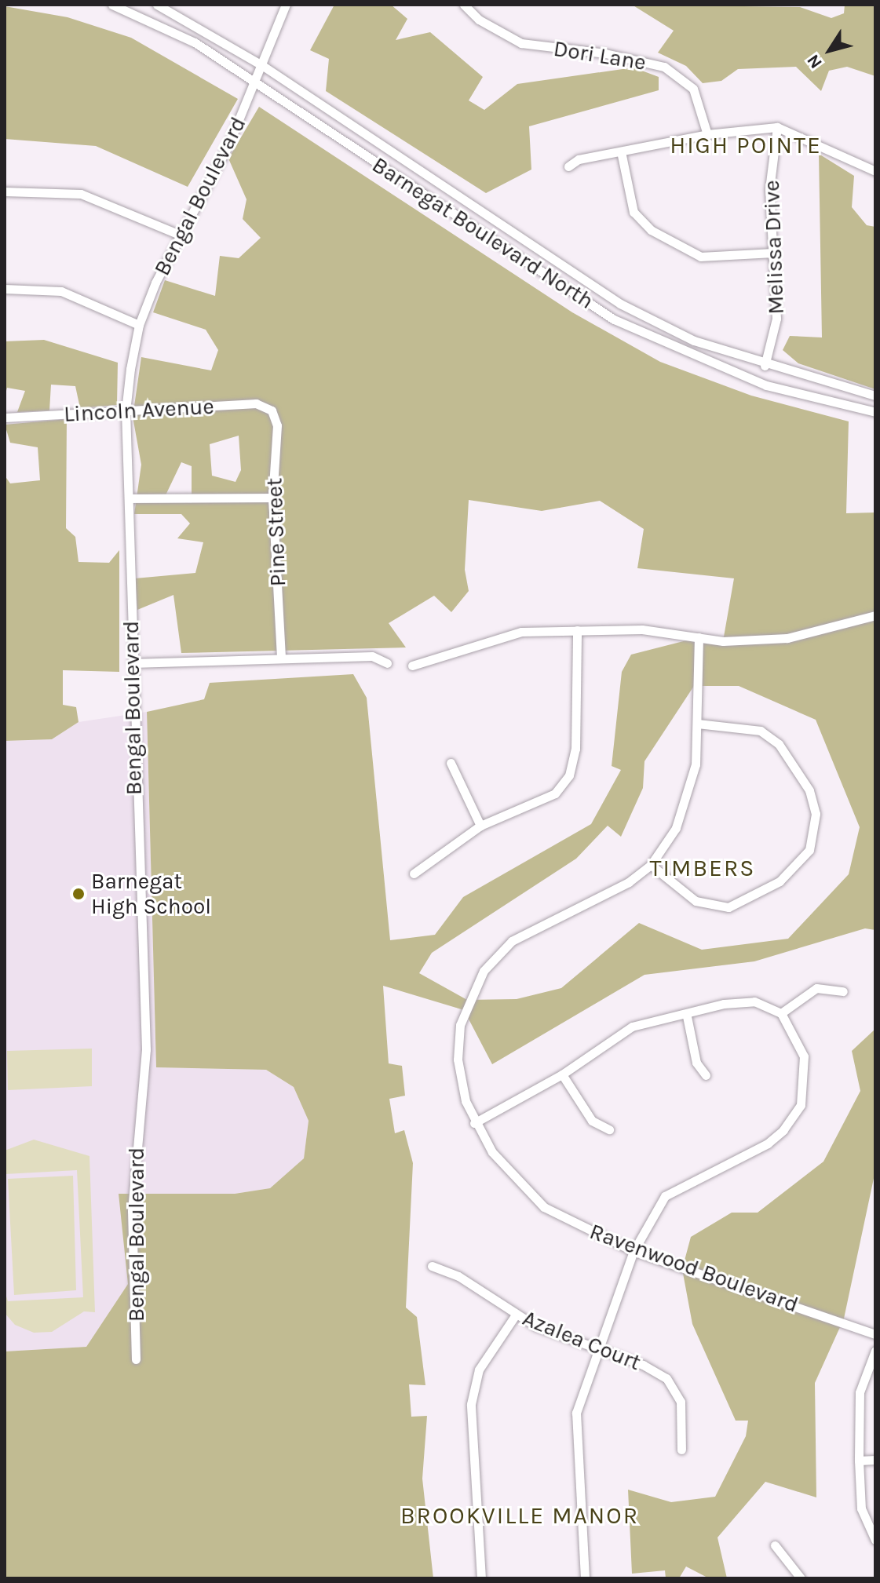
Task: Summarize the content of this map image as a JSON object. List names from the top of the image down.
{
  "streets": {
    "street": [
      "Dori Lane",
      "Bengal Boulevard",
      "Barnegat Boulevard North",
      "Melissa Drive",
      "Lincoln Avenue",
      "Pine Street",
      "Ravenwood Boulevard",
      "Azalea Court"
    ]
  },
  "crossings": [
    ["Bengal Boulevard", "Barnegat Boulevard North"],
    ["Bengal Boulevard", "Lincoln Avenue"],
    ["Barnegat Boulevard North", "Melissa Drive"],
    ["Lincoln Avenue", "Pine Street"]
  ],
  "districts": ["HIGH POINTE", "TIMBERS", "BROOKVILLE MANOR"],
  "places": ["Barnegat High School"],
  "north": "bottom left"
}
